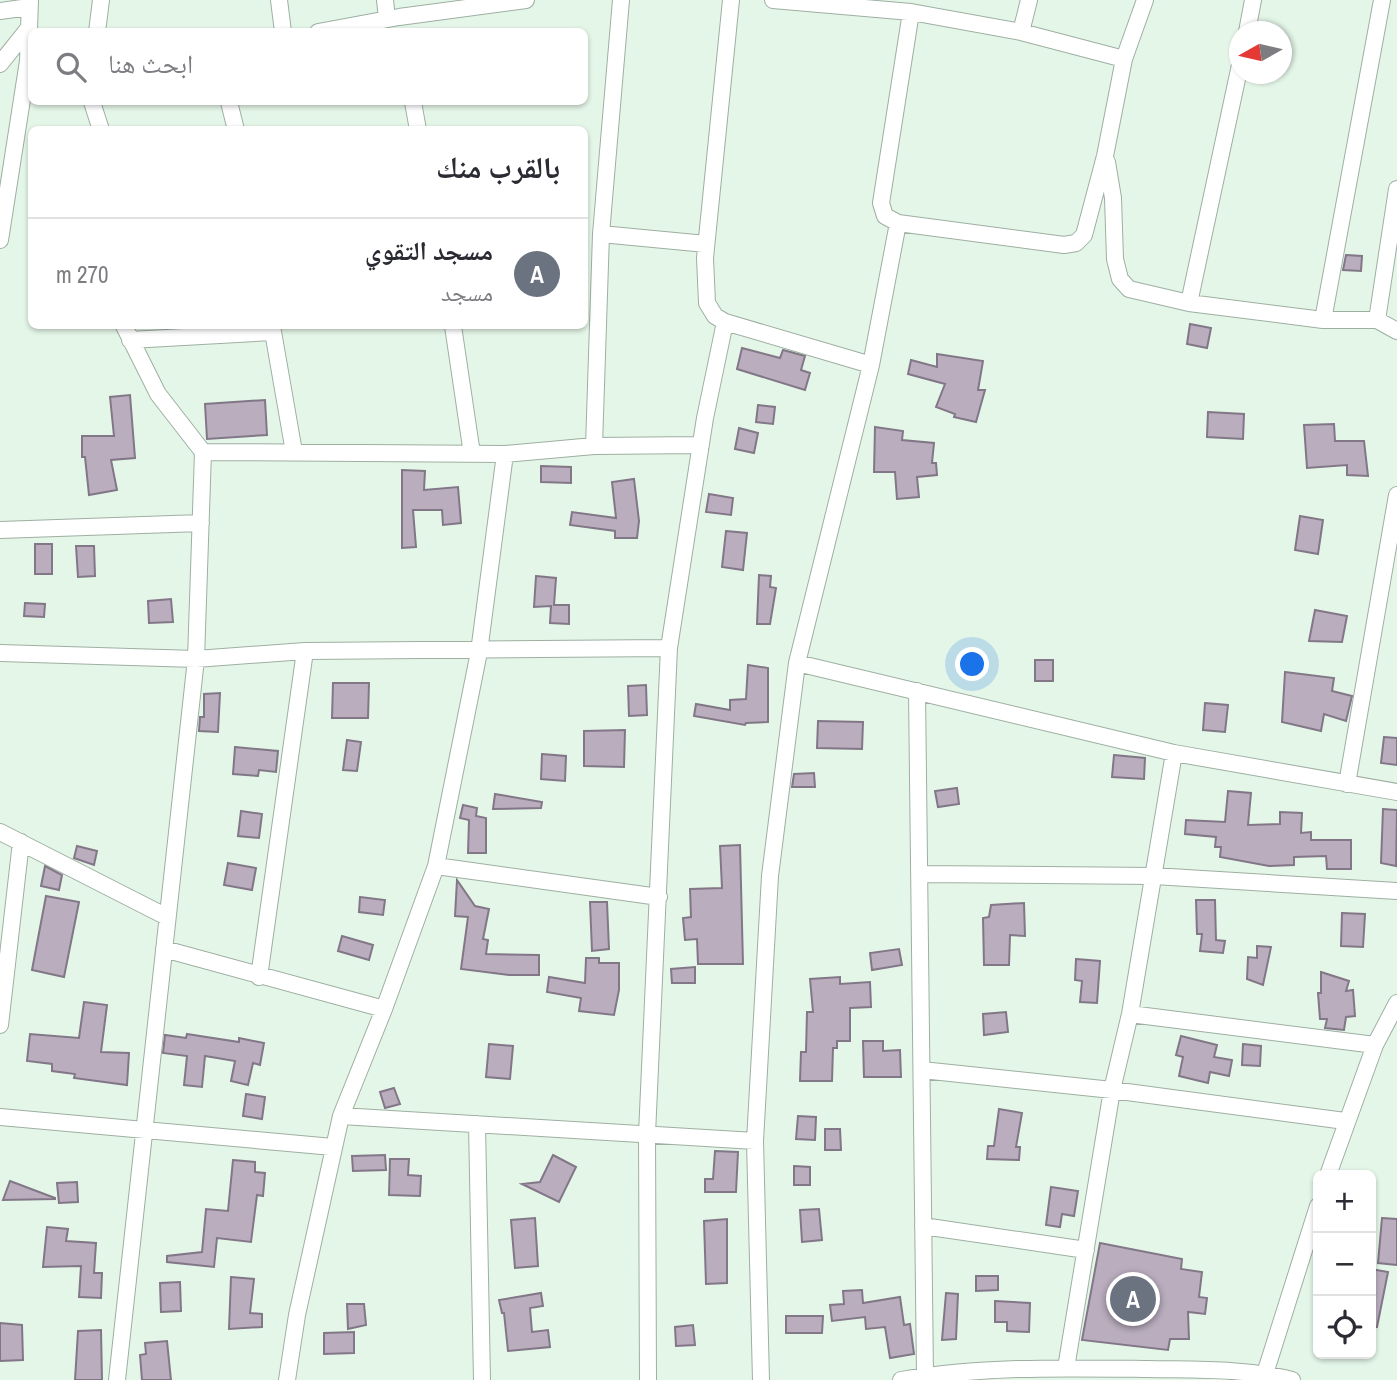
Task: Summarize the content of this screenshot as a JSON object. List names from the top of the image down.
{
  "north": "left",
  "page": {
    "search": "ابحث هنا",
    "heading": "بالقرب منك",
    "list": [
      {
        "mark": "A",
        "name": "مسجد التقوي",
        "note": "مسجد",
        "value": "270 m"
      }
    ],
    "map_buttons": ["+", "−"],
    "pins": "A"
  }
}
